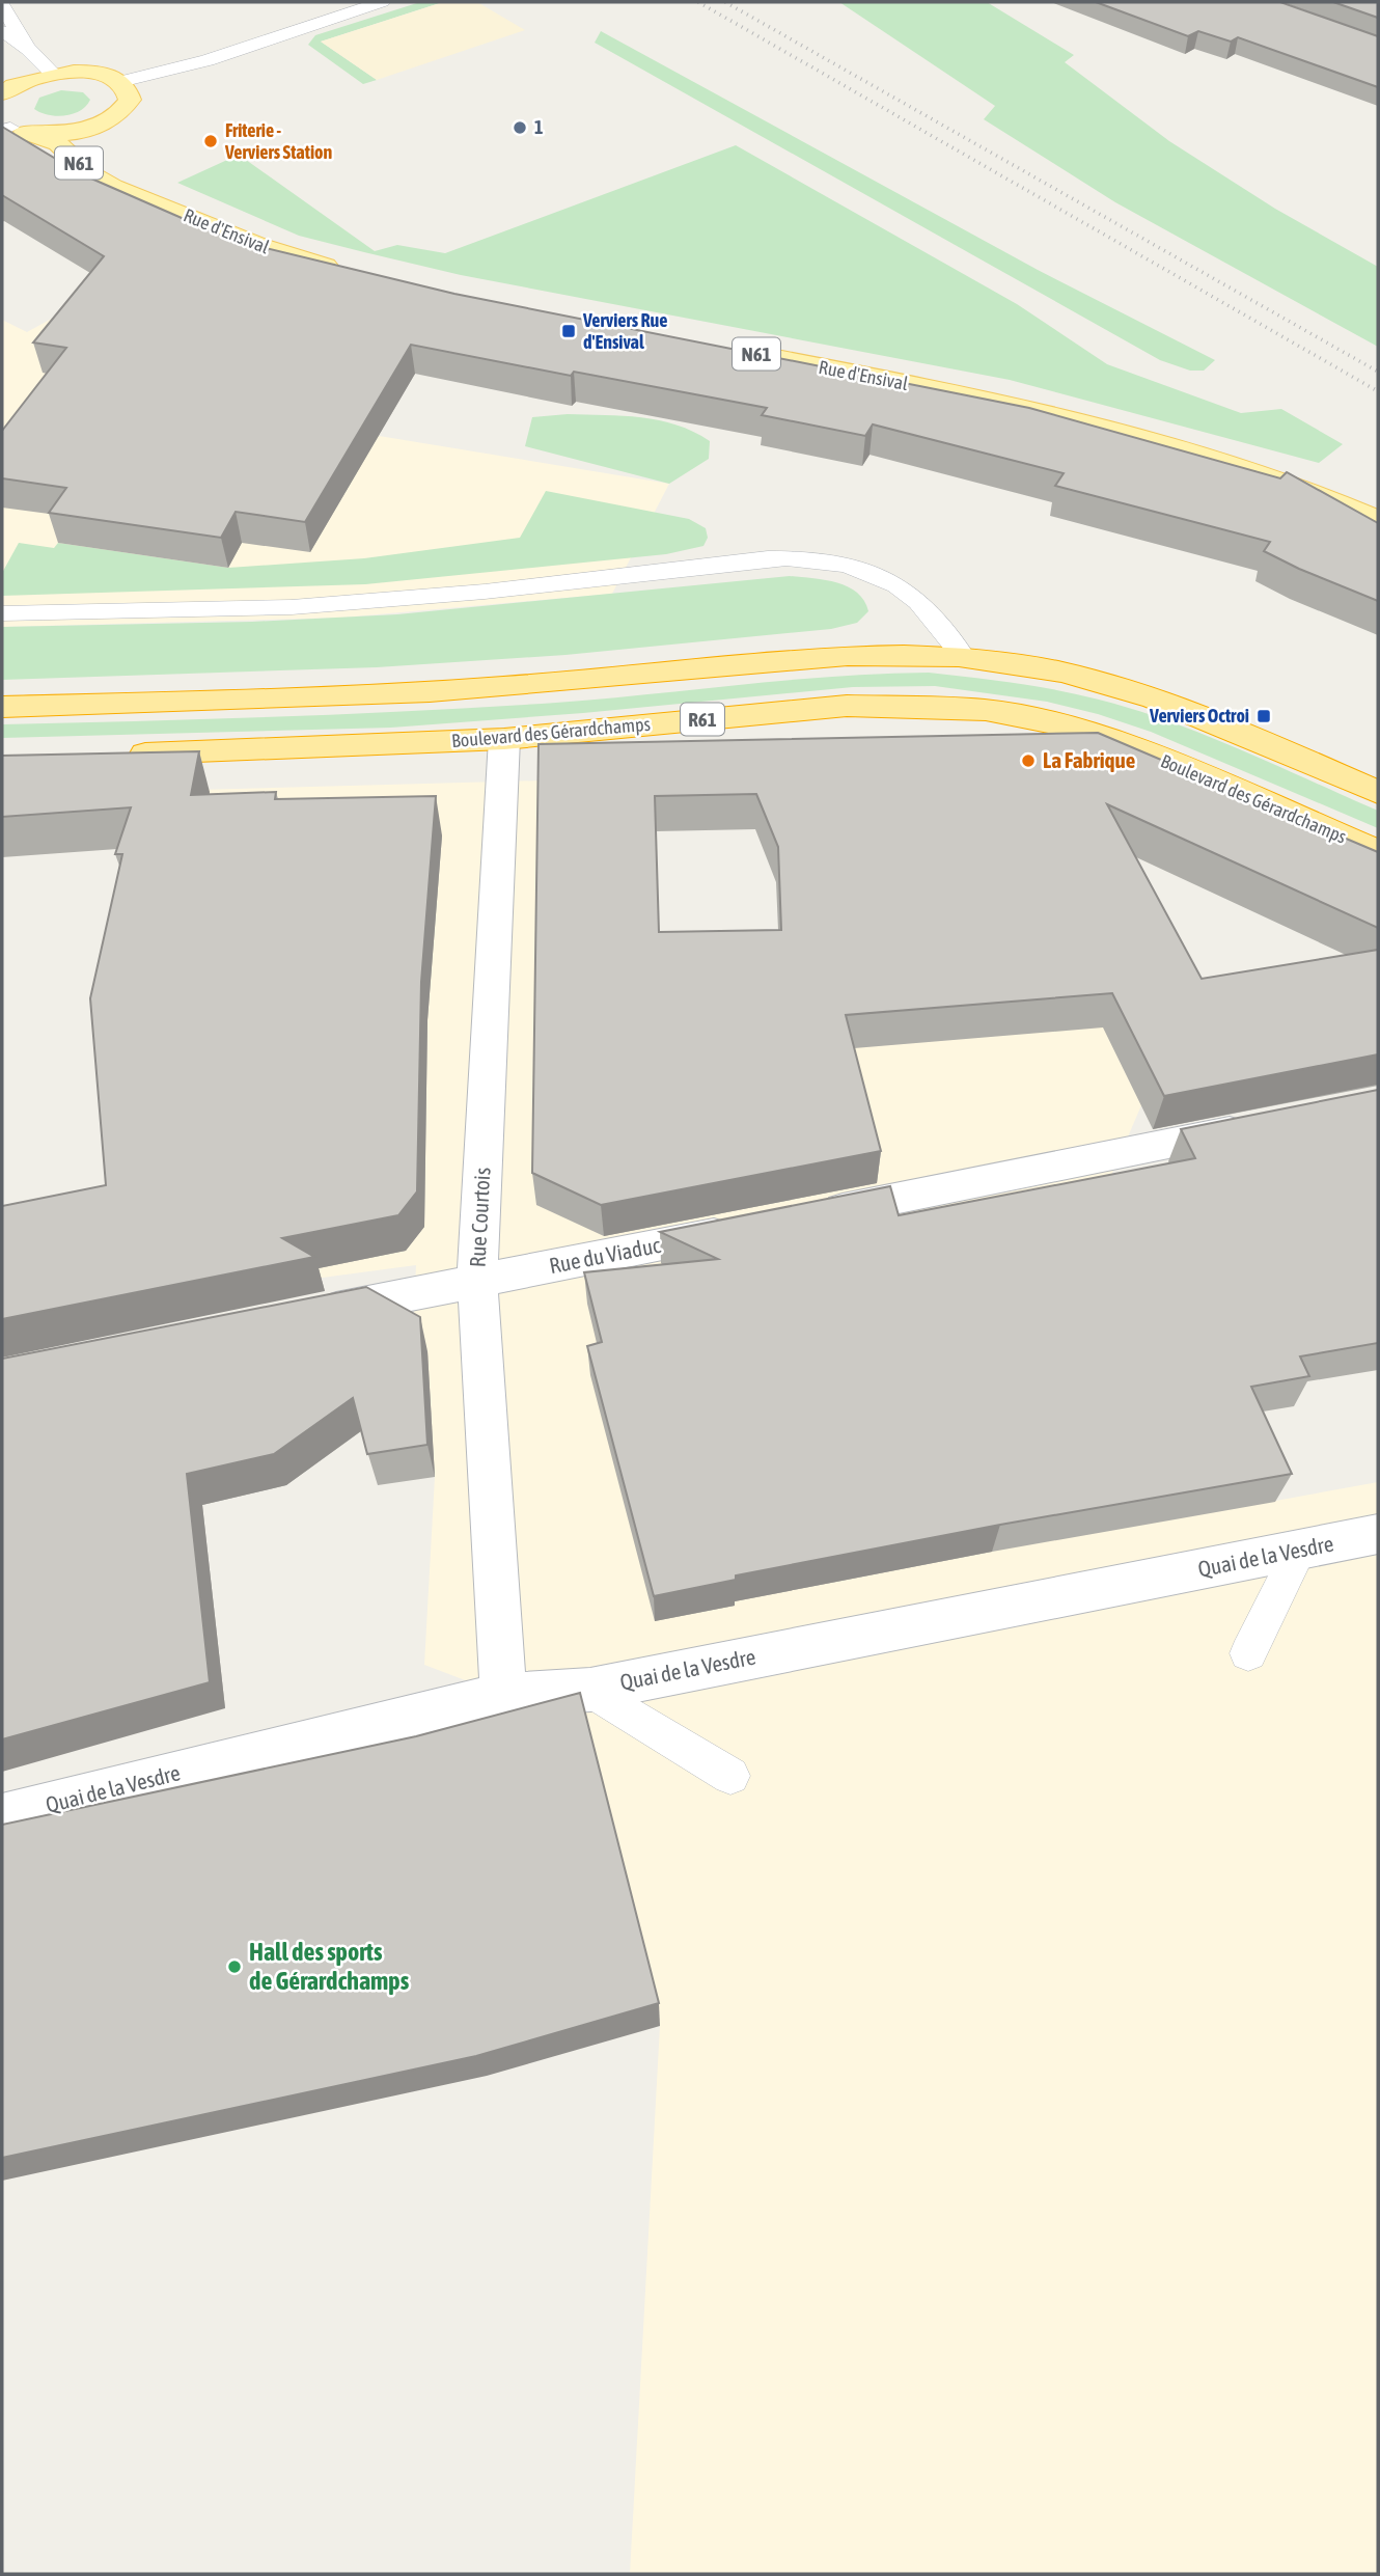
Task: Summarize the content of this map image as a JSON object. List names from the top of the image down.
{
  "streets": {
    "highway": ["R61", "Boulevard des Gérardchamps"],
    "main road": ["N61", "Rue d'Ensival"],
    "street": ["Rue Courtois", "Rue du Viaduc", "Quai de la Vesdre"]
  },
  "crossings": [
    ["N61", "Rue d'Ensival"],
    ["Boulevard des Gérardchamps", "Rue Courtois"],
    ["Rue Courtois", "Rue du Viaduc"],
    ["Rue Courtois", "Quai de la Vesdre"]
  ],
  "places": {
    "other": [
      "1",
      "Friterie - Verviers Station",
      "La Fabrique",
      "Hall des sports de Gérardchamps"
    ],
    "transit": ["Verviers Rue d'Ensival", "Verviers Octroi"]
  }
}
